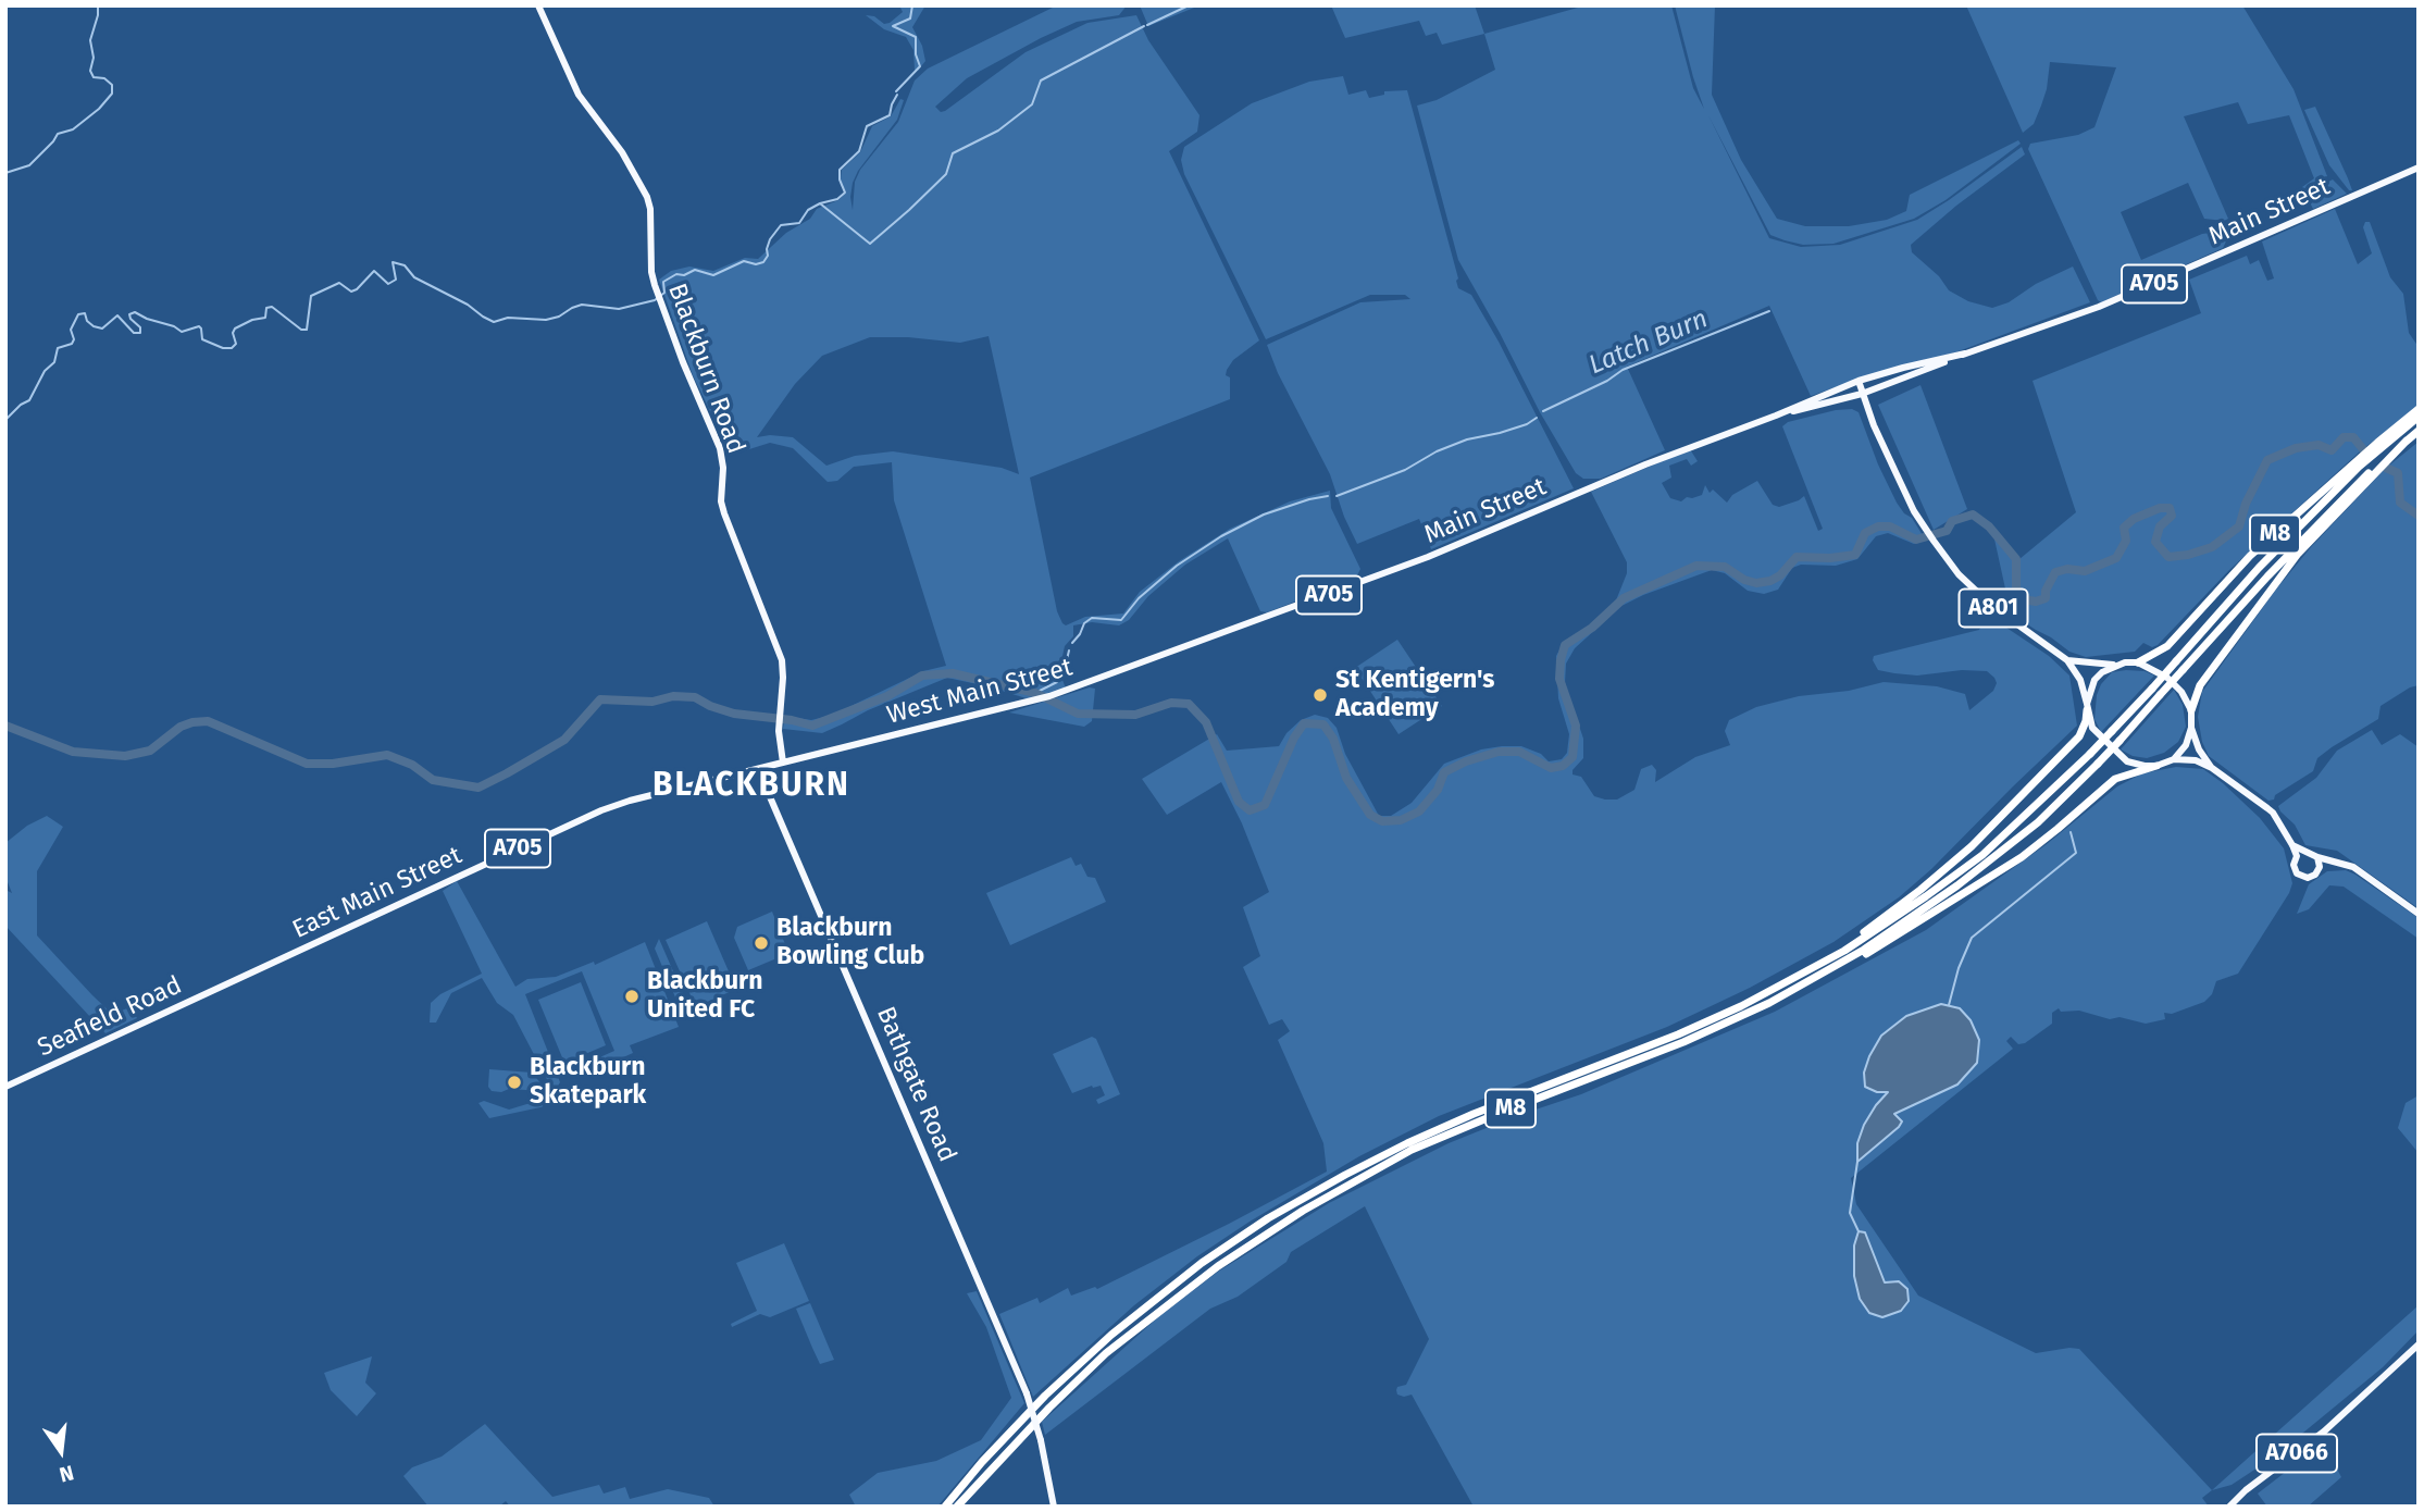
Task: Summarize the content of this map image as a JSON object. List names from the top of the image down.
{
  "streets": {
    "highway": ["M8"],
    "main road": [
      "Main Street",
      "A705",
      "Blackburn Road",
      "A801",
      "West Main Street",
      "East Main Street",
      "Seafield Road",
      "Bathgate Road",
      "A7066"
    ]
  },
  "crossings": [
    ["Main Street", "A801"],
    ["Main Street", "West Main Street"],
    ["Blackburn Road", "West Main Street"],
    ["M8", "A801"],
    ["West Main Street", "East Main Street"],
    ["West Main Street", "Bathgate Road"],
    ["East Main Street", "Seafield Road"],
    ["East Main Street", "Bathgate Road"]
  ],
  "districts": ["BLACKBURN"],
  "water": ["Latch Burn"],
  "places": [
    "St Kentigern's Academy",
    "Blackburn Bowling Club",
    "Blackburn United FC",
    "Blackburn Skatepark"
  ],
  "north": "bottom"
}
